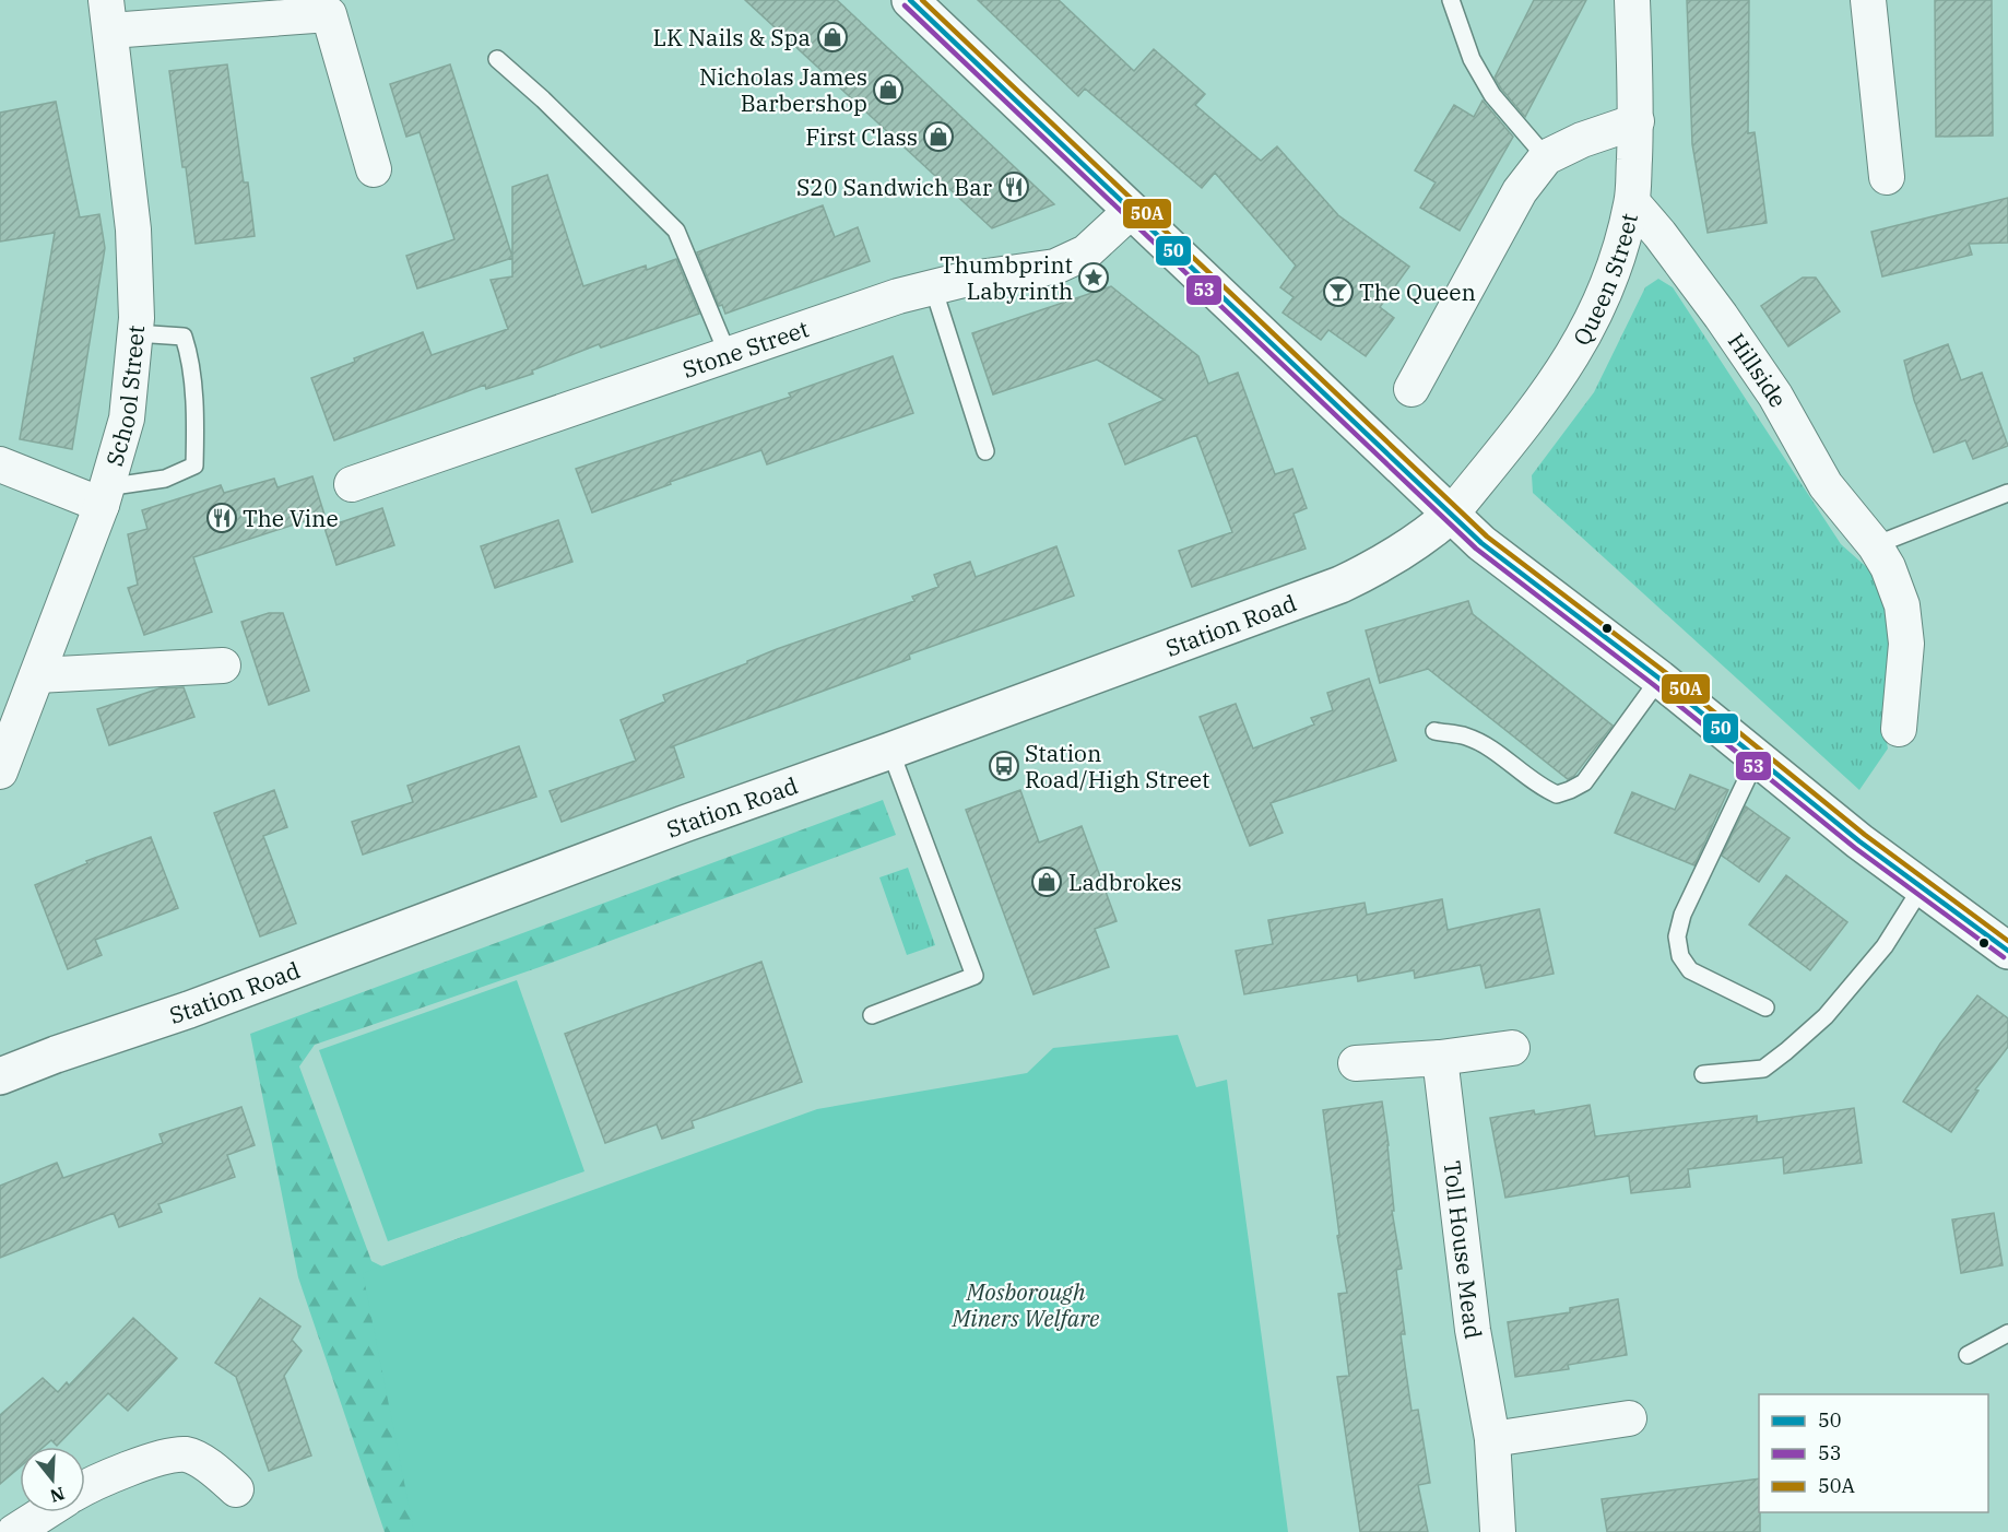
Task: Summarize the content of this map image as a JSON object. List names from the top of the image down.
{
  "streets": {
    "main road": ["Station Road"],
    "street": [
      "Queen Street",
      "Stone Street",
      "Hillside",
      "School Street",
      "Toll House Mead"
    ]
  },
  "crossings": [
    ["Queen Street", "Hillside"],
    ["Queen Street", "Station Road"]
  ],
  "parks": ["Mosborough Miners Welfare"],
  "places": {
    "shop": [
      "LK Nails & Spa",
      "Nicholas James Barbershop",
      "First Class",
      "Ladbrokes"
    ],
    "restaurant": ["S20 Sandwich Bar", "The Vine"],
    "place": ["Thumbprint Labyrinth"],
    "bar": ["The Queen"],
    "bus stop": ["Station Road/High Street"]
  },
  "lines": ["transit line 50", "transit line 50A", "transit line 53"],
  "legend": ["50", "53", "50A"],
  "north": "bottom"
}
